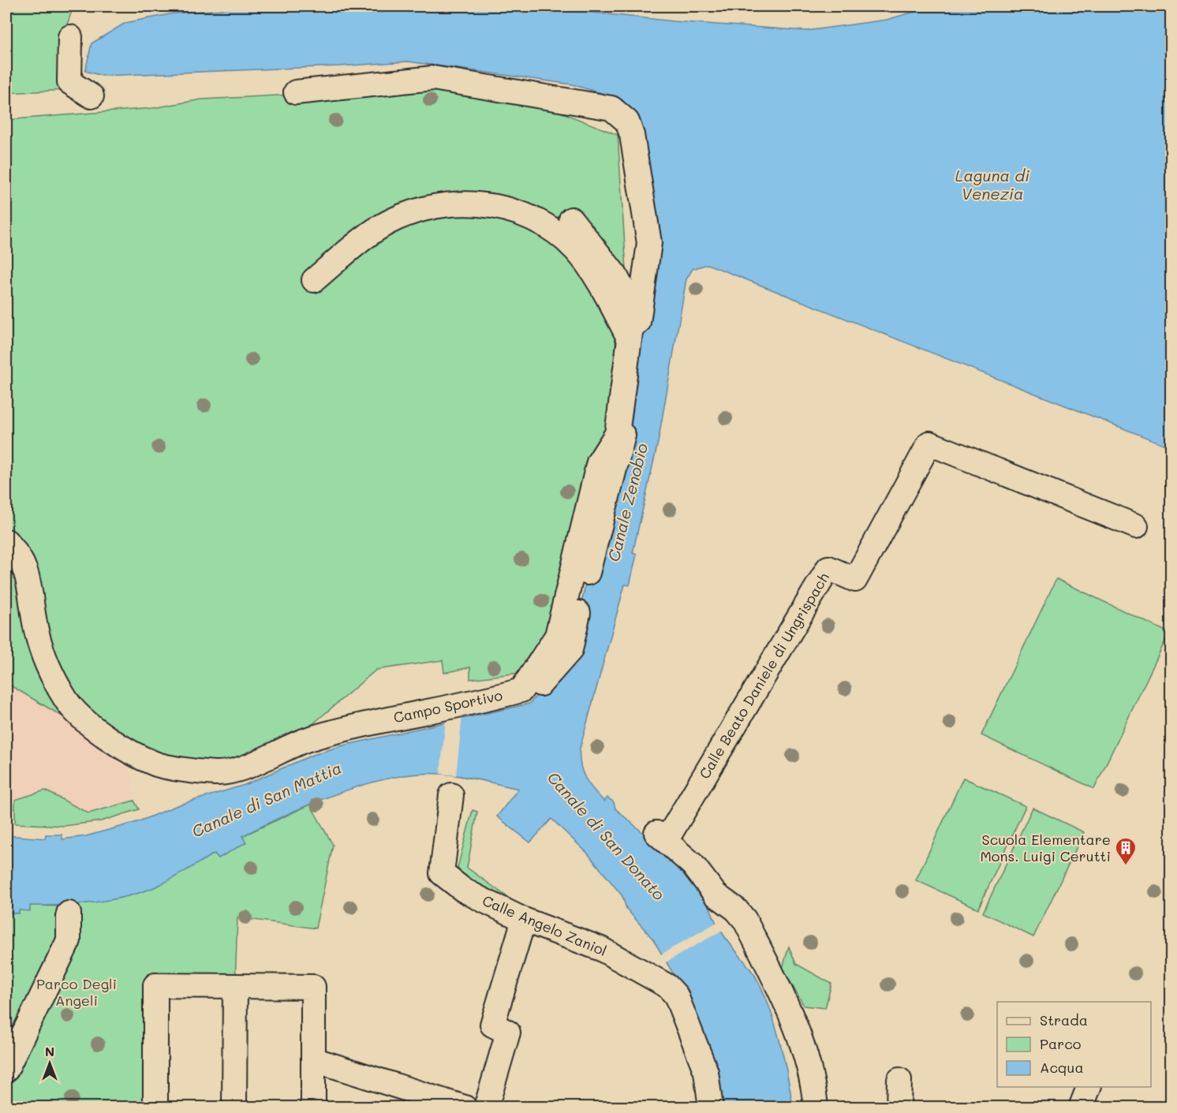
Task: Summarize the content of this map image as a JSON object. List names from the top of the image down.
{
  "streets": {
    "street": ["Calle Beato Daniele di Ungrispach", "Campo Sportivo", "Calle Angelo Zaniol"]
  },
  "water": [
    "Laguna di Venezia",
    "Canale Zenobio",
    "Canale di San Mattia",
    "Canale di San Donato"
  ],
  "parks": ["Parco Degli Angeli"],
  "places": {
    "building": ["Scuola Elementare Mons. Luigi Cerutti"]
  },
  "legend": ["Strada", "Parco", "Acqua"],
  "north": "top"
}
